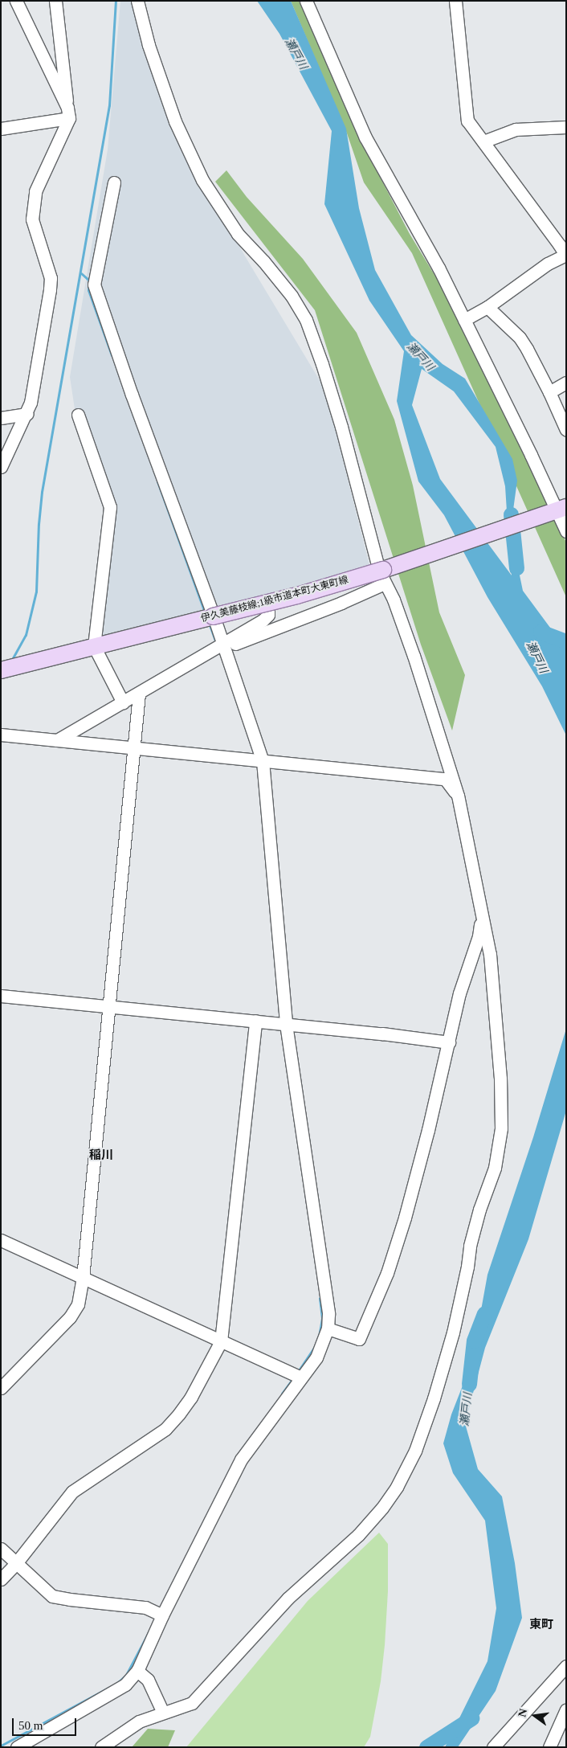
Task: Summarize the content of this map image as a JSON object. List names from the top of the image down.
{
  "streets": {
    "main road": ["伊久美藤枝線;1級市道本町大東町線"]
  },
  "districts": ["稲川", "東町"],
  "water": ["瀬戸川"],
  "scale_bar": "50 m",
  "north": "left"
}
